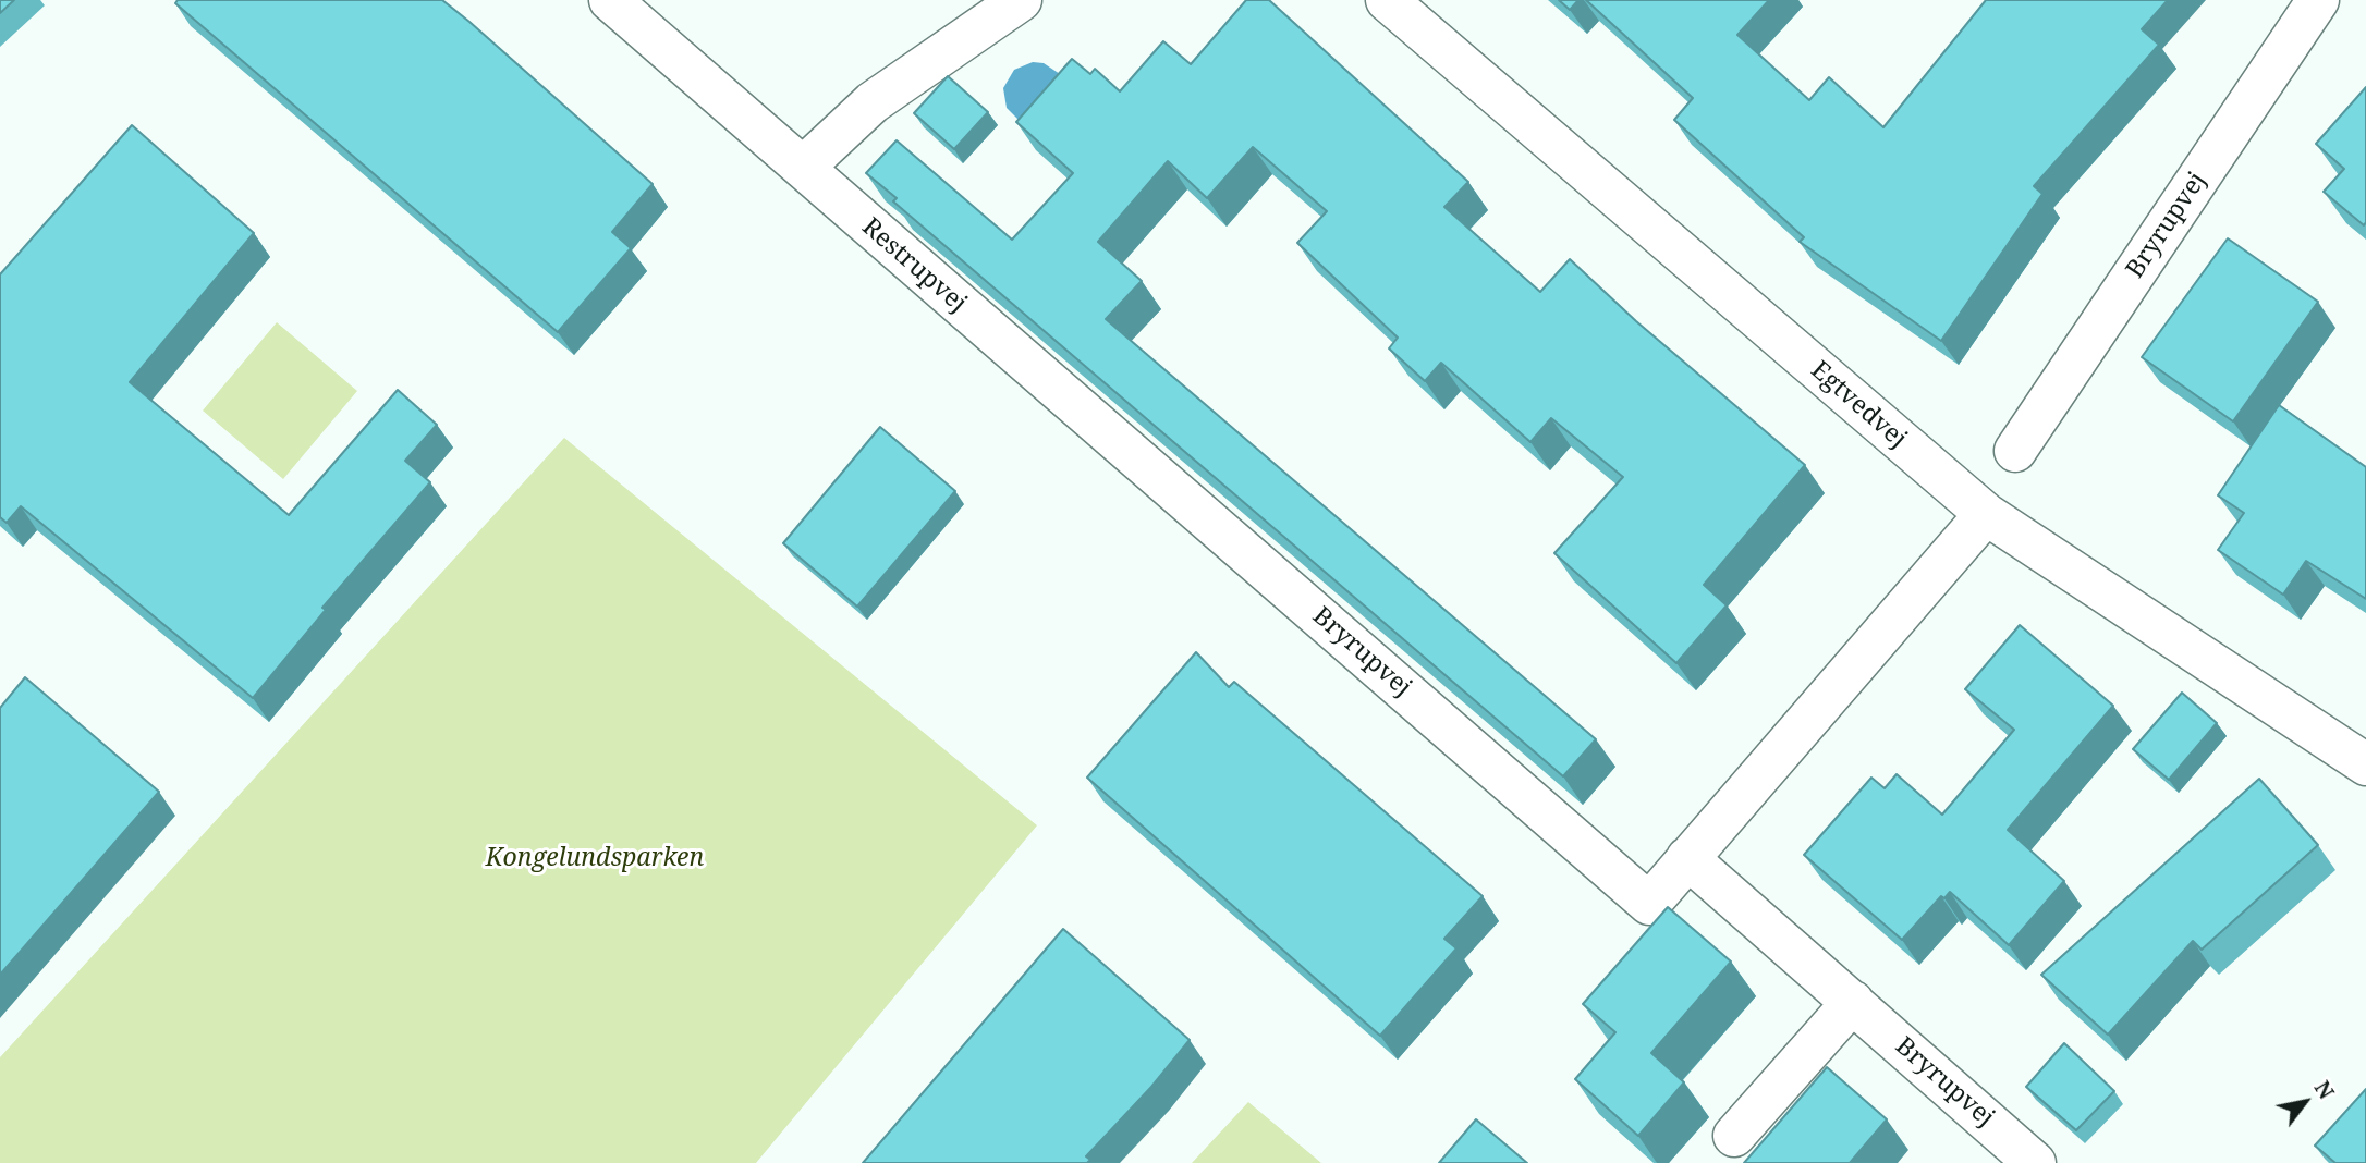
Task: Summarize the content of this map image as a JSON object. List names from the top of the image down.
{
  "streets": {
    "street": ["Bryrupvej", "Restrupvej", "Egtvedvej"]
  },
  "crossings": [
    ["Bryrupvej", "Restrupvej"],
    ["Bryrupvej", "Egtvedvej"]
  ],
  "parks": ["Kongelundsparken"],
  "north": "top right"
}
